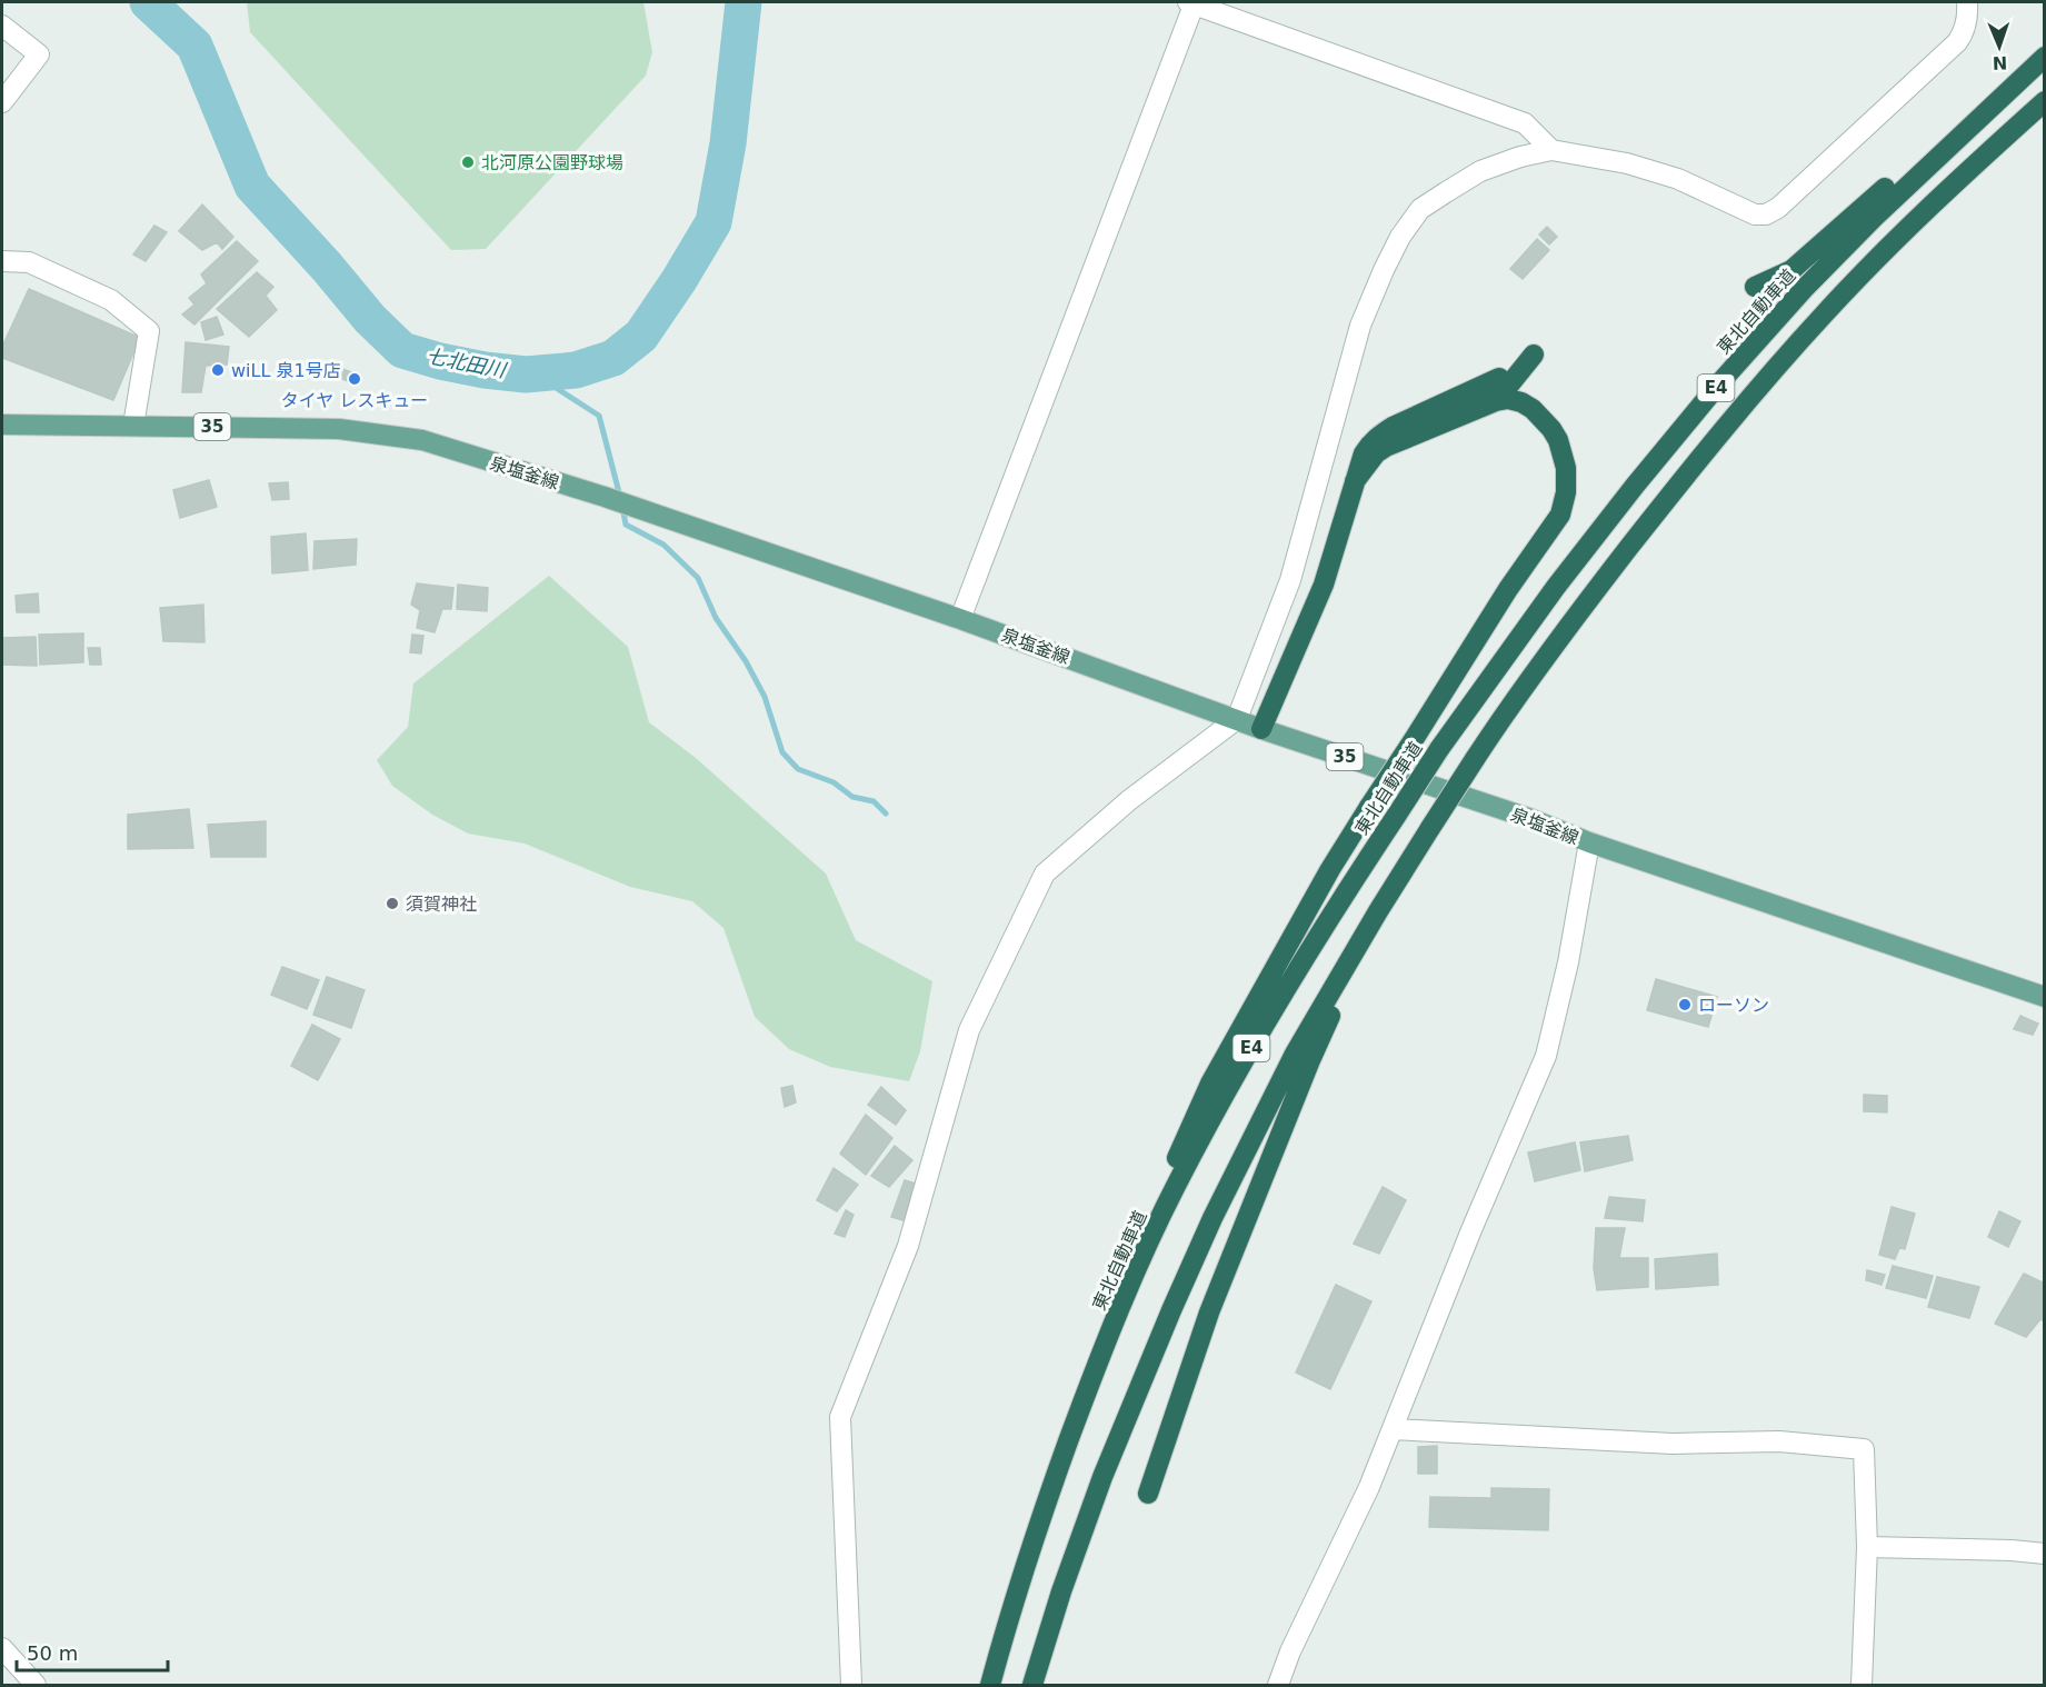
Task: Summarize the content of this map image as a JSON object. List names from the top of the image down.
{
  "streets": {
    "highway": ["東北自動車道", "E4"],
    "main road": ["35", "泉塩釜線"]
  },
  "water": ["七北田川"],
  "places": [
    "北河原公園野球場",
    "wiLL 泉1号店",
    "タイヤ レスキュー",
    "須賀神社",
    "ローソン"
  ],
  "scale_bar": "50 m",
  "north": "bottom"
}
